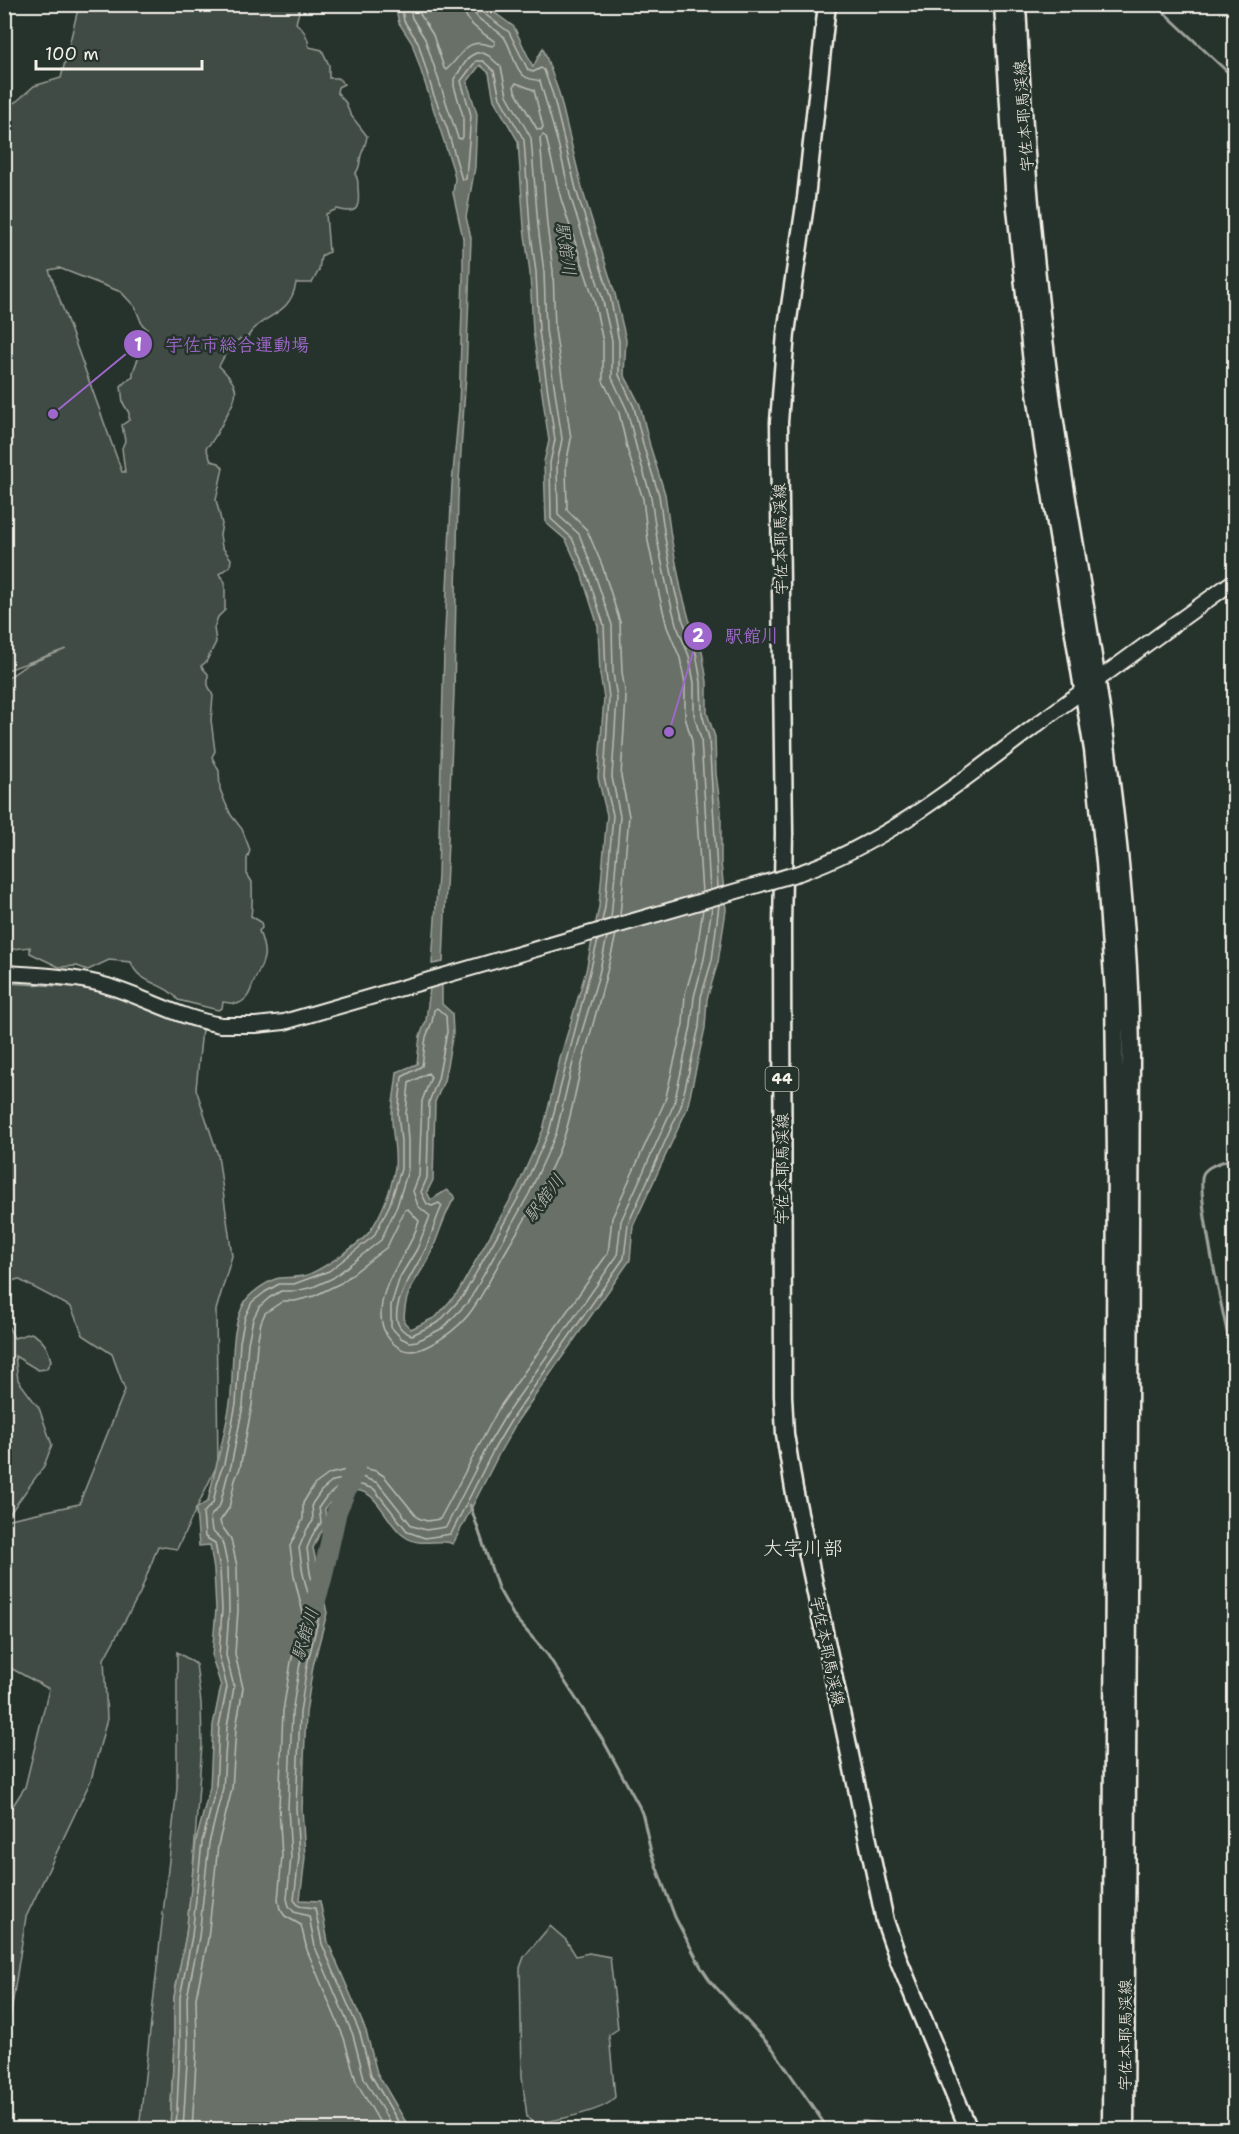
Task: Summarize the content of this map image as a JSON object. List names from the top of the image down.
{
  "streets": {
    "main road": ["宇佐本耶馬渓線", "44"]
  },
  "districts": ["大字川部"],
  "water": ["駅館川"],
  "places": ["宇佐市総合運動場", "駅館川"],
  "scale_bar": "100 m"
}
